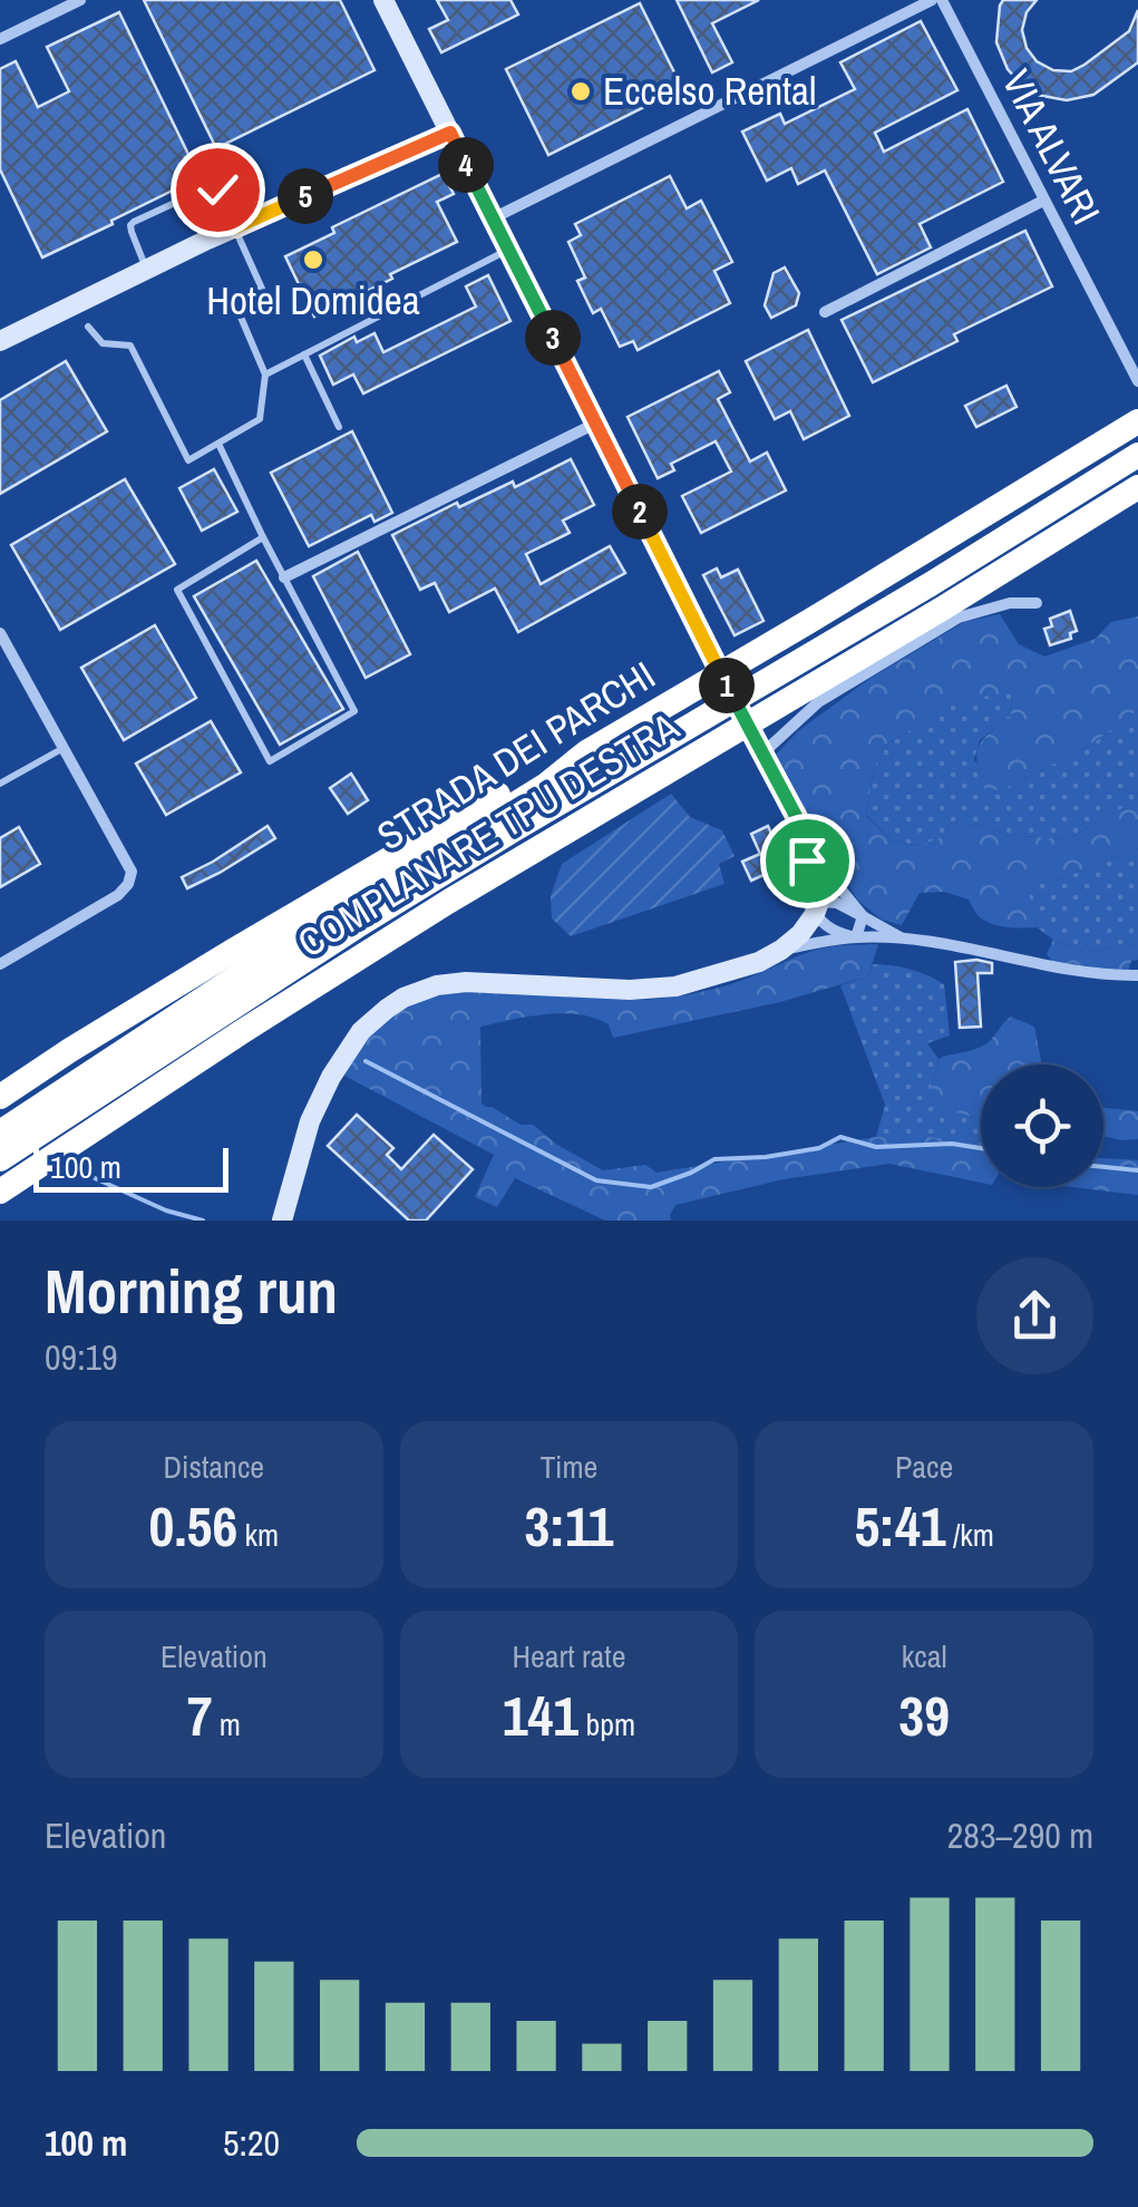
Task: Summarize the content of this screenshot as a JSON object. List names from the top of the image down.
{
  "streets": {
    "highway": ["STRADA DEI PARCHI", "COMPLANARE TPU DESTRA"],
    "street": ["VIA ALVARI"]
  },
  "places": ["Eccelso Rental", "Hotel Domidea"],
  "scale_bar": "100 m",
  "page": {
    "pins": [
      "4",
      "5",
      "3",
      "2",
      "1"
    ],
    "scale": "100 m",
    "heading": ["Morning run", "09:19"],
    "stats": [
      ["Distance", "0.56 km"],
      ["Time", "3:11"],
      ["Pace", "5:41 /km"],
      ["Elevation", "7 m"],
      ["Heart rate", "141 bpm"],
      ["kcal", "39"]
    ],
    "chart": ["Elevation", "283–290 m"],
    "list": [
      {
        "name": "100 m",
        "note": "5:20"
      }
    ]
  }
}
